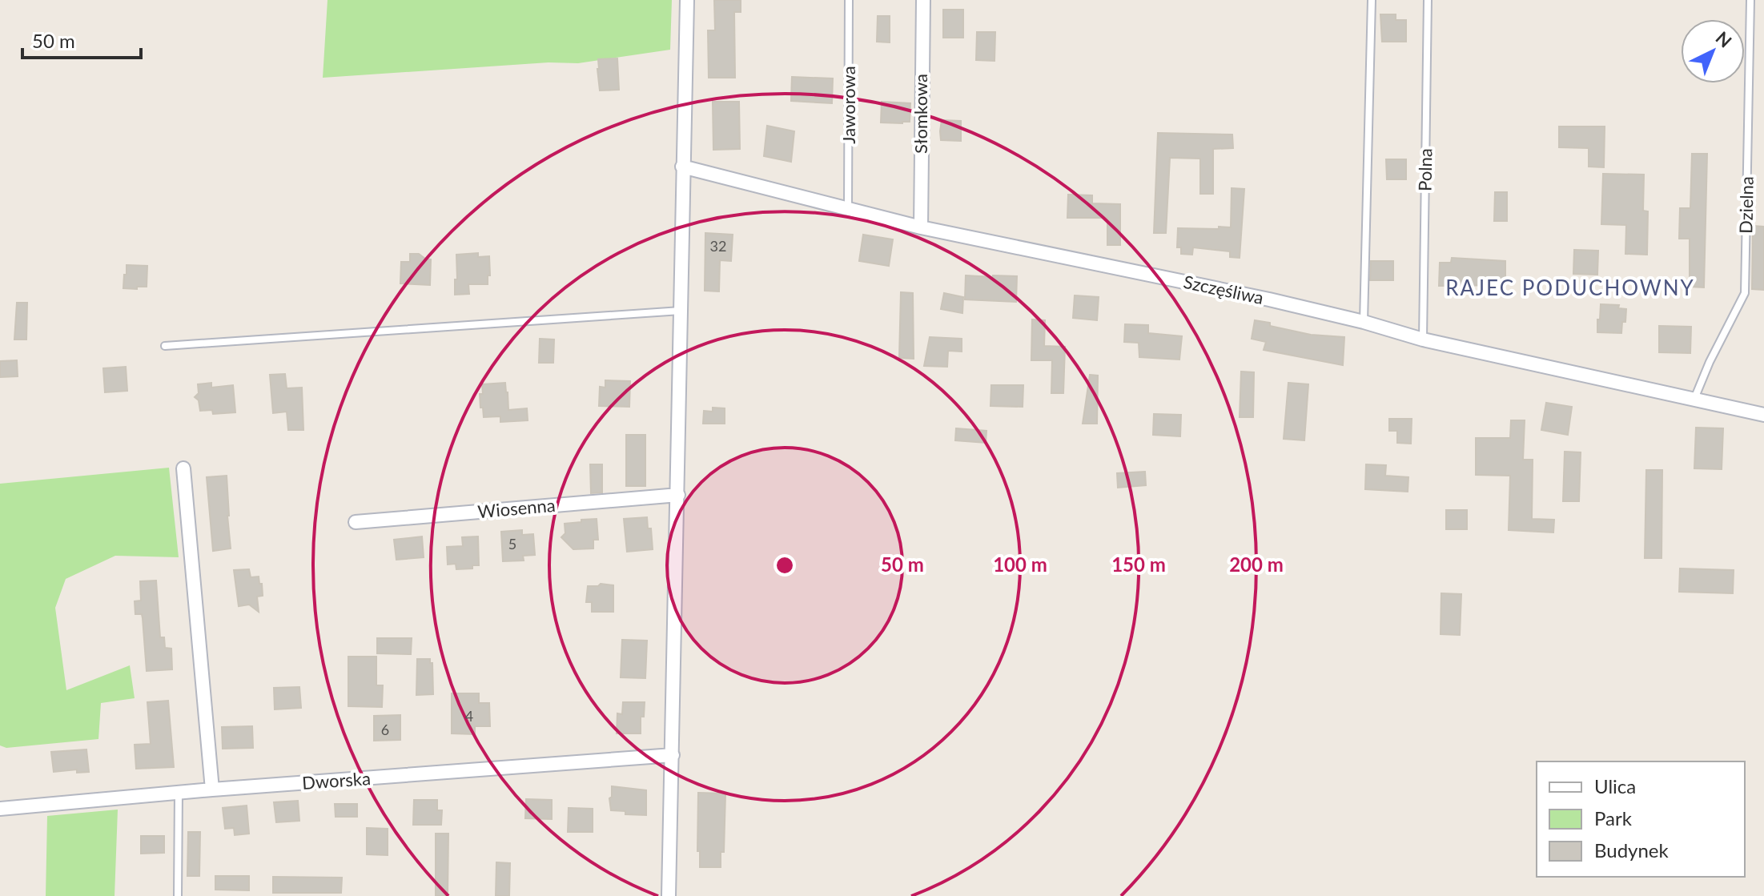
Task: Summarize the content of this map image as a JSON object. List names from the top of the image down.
{
  "streets": {
    "street": [
      "Słomkowa",
      "Szczęśliwa",
      "Wiosenna",
      "Dworska"
    ],
    "lane": ["Jaworowa", "Polna", "Dzielna"]
  },
  "crossings": [
    ["Jaworowa", "Szczęśliwa"],
    ["Słomkowa", "Szczęśliwa"],
    ["Polna", "Szczęśliwa"],
    ["Dzielna", "Szczęśliwa"]
  ],
  "districts": ["RAJEC PODUCHOWNY"],
  "house_numbers": [
    "32",
    "5",
    "4",
    "6"
  ],
  "legend": ["Ulica", "Park", "Budynek"],
  "scale_bar": "50 m",
  "north": "top right",
  "rings": [
    "50 m",
    "100 m",
    "150 m",
    "200 m"
  ]
}
